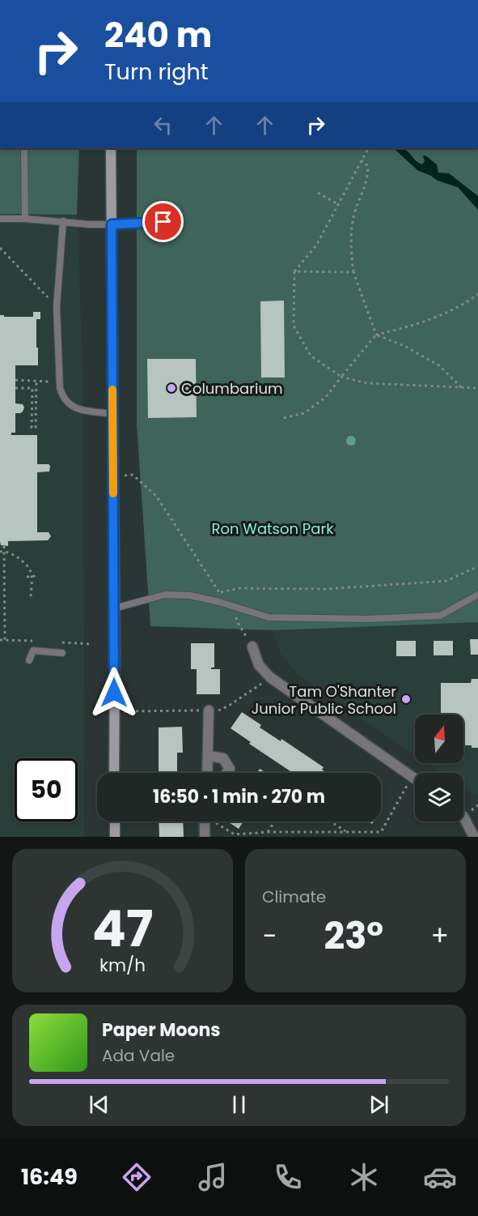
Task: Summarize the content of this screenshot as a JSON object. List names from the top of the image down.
{
  "parks": ["Ron Watson Park"],
  "places": ["Columbarium", "Tam O'Shanter Junior Public School"],
  "north": "top",
  "page": {
    "turn": ["240 m", "Turn right"],
    "limit": "50",
    "trip": "16:50 · 1 min · 270 m",
    "tile": "Climate",
    "heat": ["−", "23°", "+"],
    "song": ["Paper Moons", "Ada Vale"],
    "tabs": "16:49",
    "gauge": ["47", "km/h"]
  }
}
